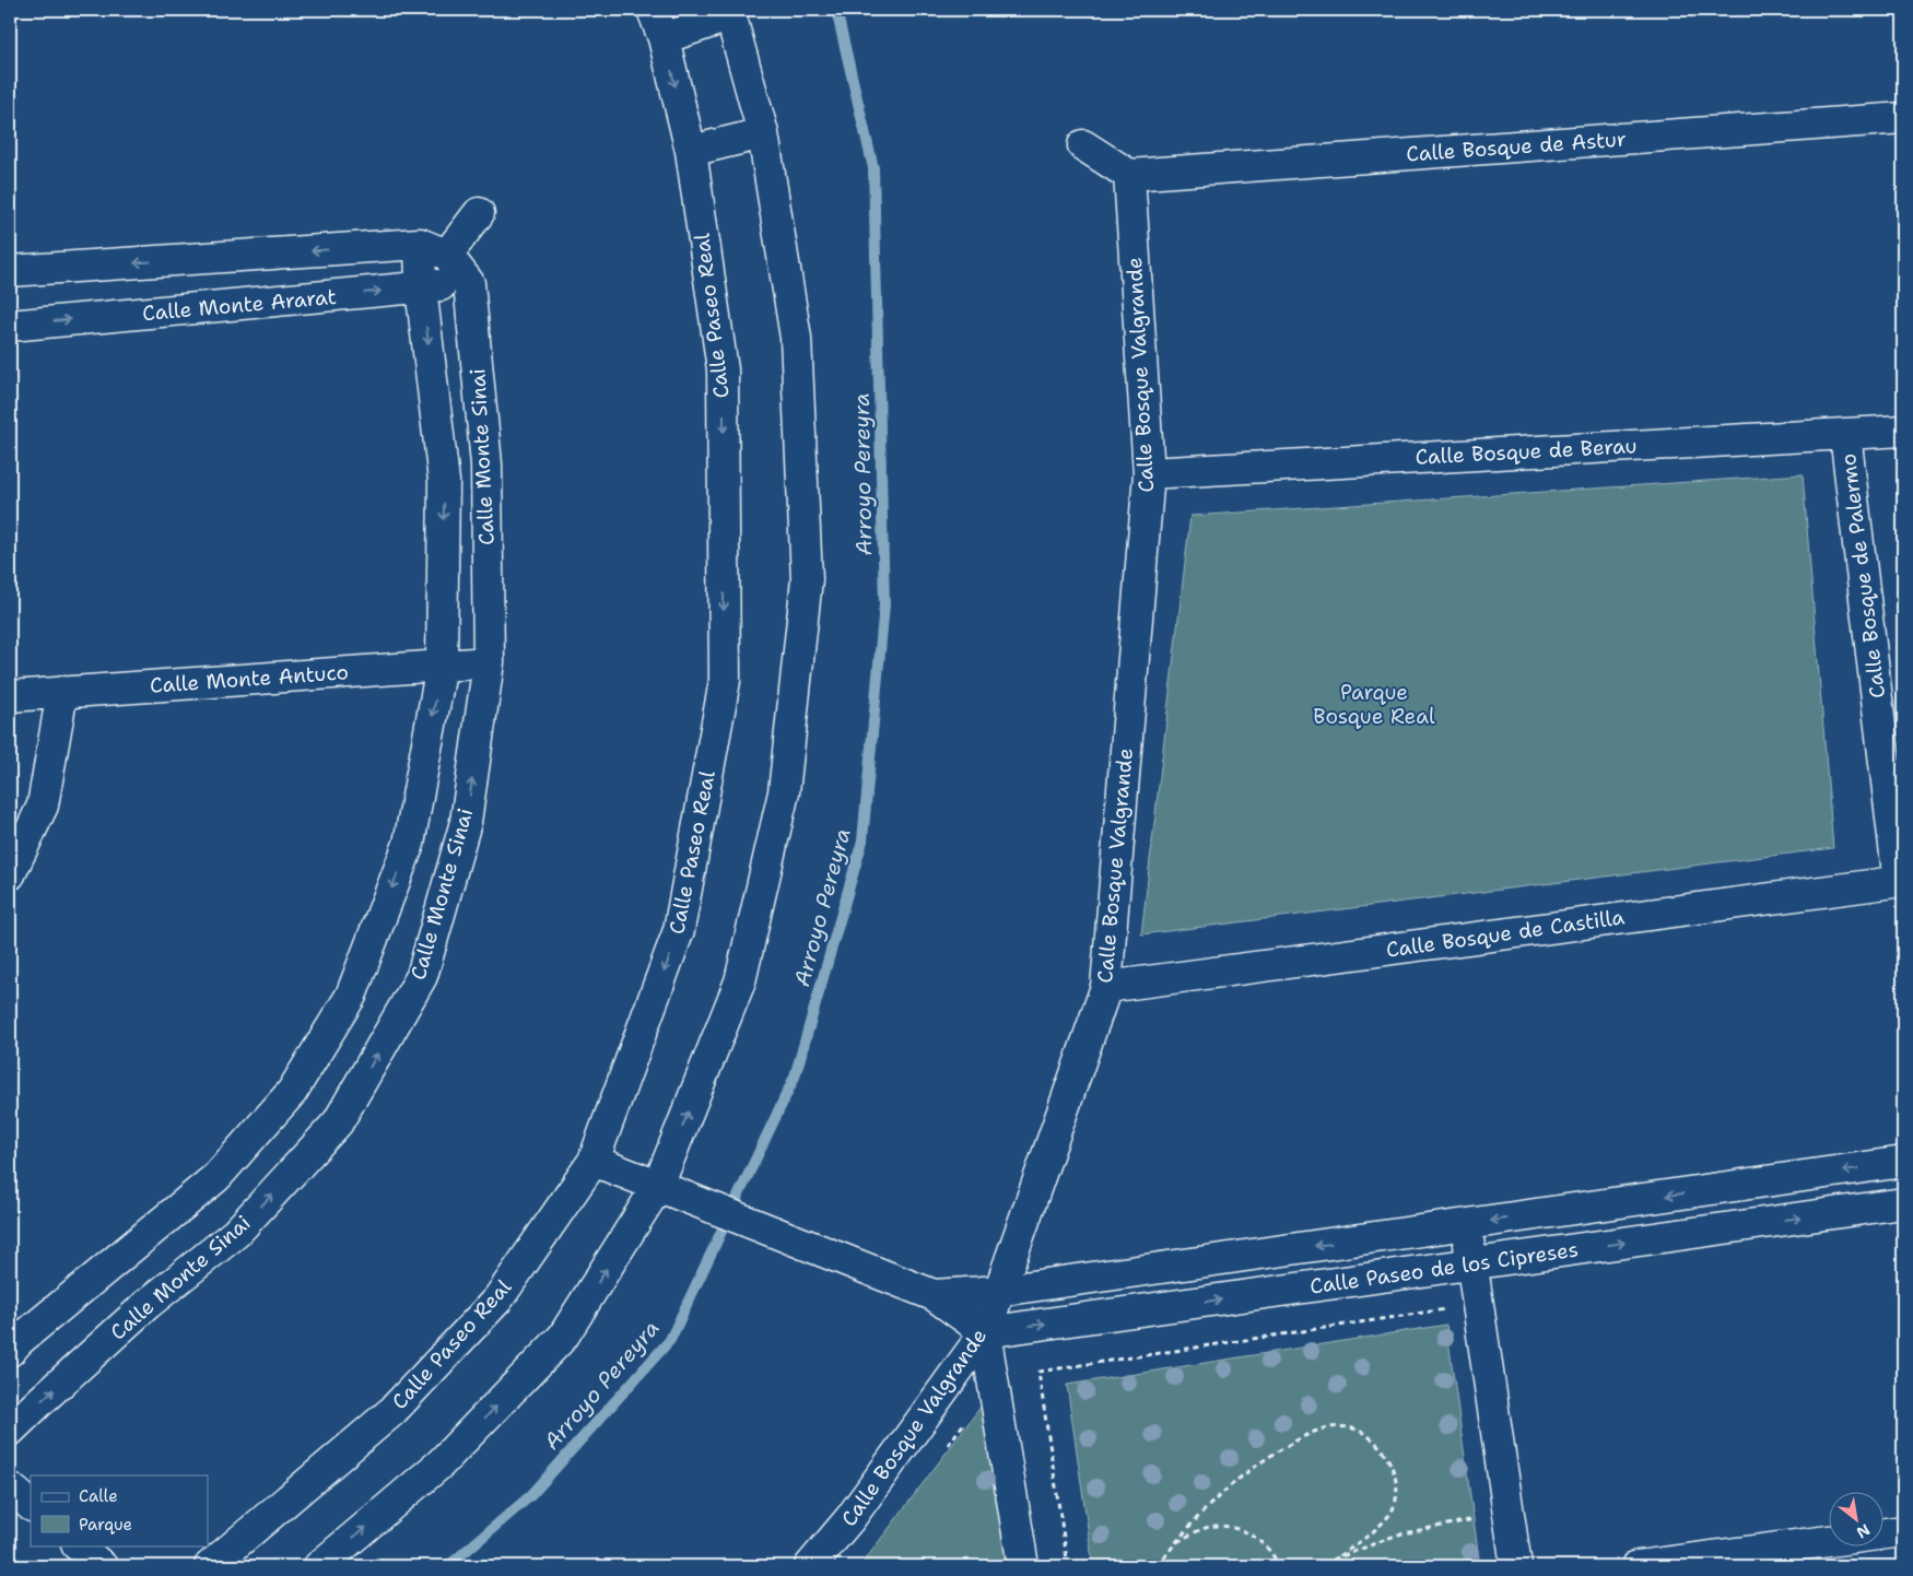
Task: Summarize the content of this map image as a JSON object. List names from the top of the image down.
{
  "streets": {
    "street": [
      "Calle Bosque de Astur",
      "Calle Monte Ararat",
      "Calle Paseo Real",
      "Calle Bosque Valgrande",
      "Calle Bosque de Berau",
      "Calle Monte Sinai",
      "Calle Bosque de Palermo",
      "Calle Monte Antuco",
      "Calle Bosque de Castilla",
      "Calle Paseo de los Cipreses"
    ]
  },
  "crossings": [
    ["Calle Bosque de Astur", "Calle Bosque Valgrande"],
    ["Calle Monte Ararat", "Calle Monte Sinai"],
    ["Calle Bosque Valgrande", "Calle Bosque de Berau"],
    ["Calle Bosque Valgrande", "Calle Bosque de Castilla"],
    ["Calle Bosque Valgrande", "Calle Paseo de los Cipreses"],
    ["Calle Bosque de Berau", "Calle Bosque de Palermo"],
    ["Calle Monte Sinai", "Calle Monte Antuco"],
    ["Calle Bosque de Palermo", "Calle Bosque de Castilla"]
  ],
  "water": ["Arroyo Pereyra"],
  "parks": ["Parque Bosque Real"],
  "legend": ["Calle", "Parque"],
  "north": "bottom right"
}
